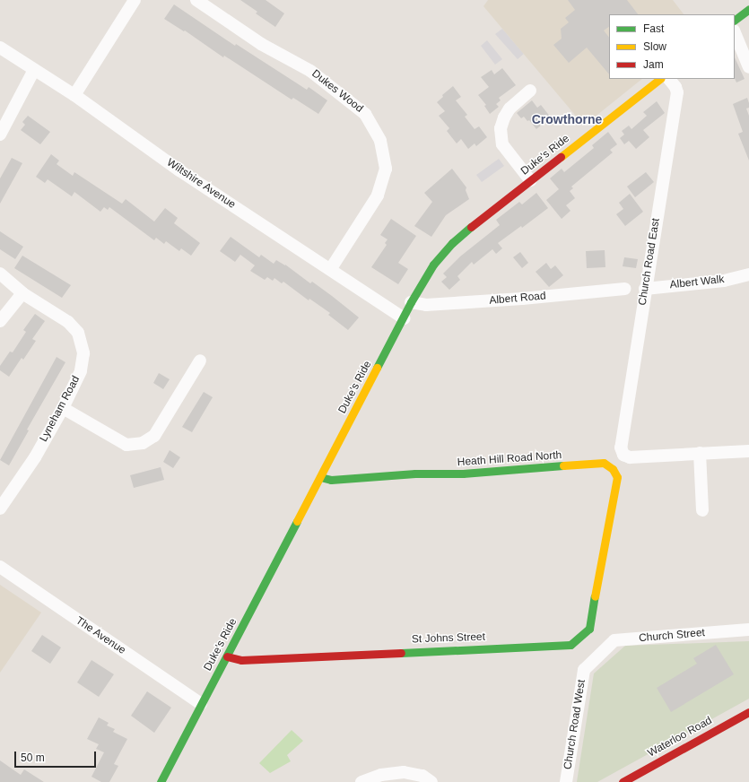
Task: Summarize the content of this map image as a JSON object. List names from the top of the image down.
{
  "streets": {
    "street": [
      "Dukes Wood",
      "Duke's Ride",
      "Wiltshire Avenue",
      "Church Road East",
      "Albert Walk",
      "Albert Road",
      "Lyneham Road",
      "Heath Hill Road North",
      "The Avenue",
      "Church Street",
      "St Johns Street",
      "Church Road West",
      "Waterloo Road"
    ]
  },
  "crossings": [
    ["Dukes Wood", "Wiltshire Avenue"],
    ["Duke's Ride", "Wiltshire Avenue"],
    ["Duke's Ride", "Albert Road"],
    ["Duke's Ride", "Heath Hill Road North"],
    ["Duke's Ride", "The Avenue"],
    ["Duke's Ride", "St Johns Street"],
    ["Church Road East", "Albert Walk"],
    ["Heath Hill Road North", "St Johns Street"],
    ["Church Street", "Church Road West"]
  ],
  "districts": ["Crowthorne"],
  "legend": ["Fast", "Slow", "Jam"],
  "scale_bar": "50 m"
}
